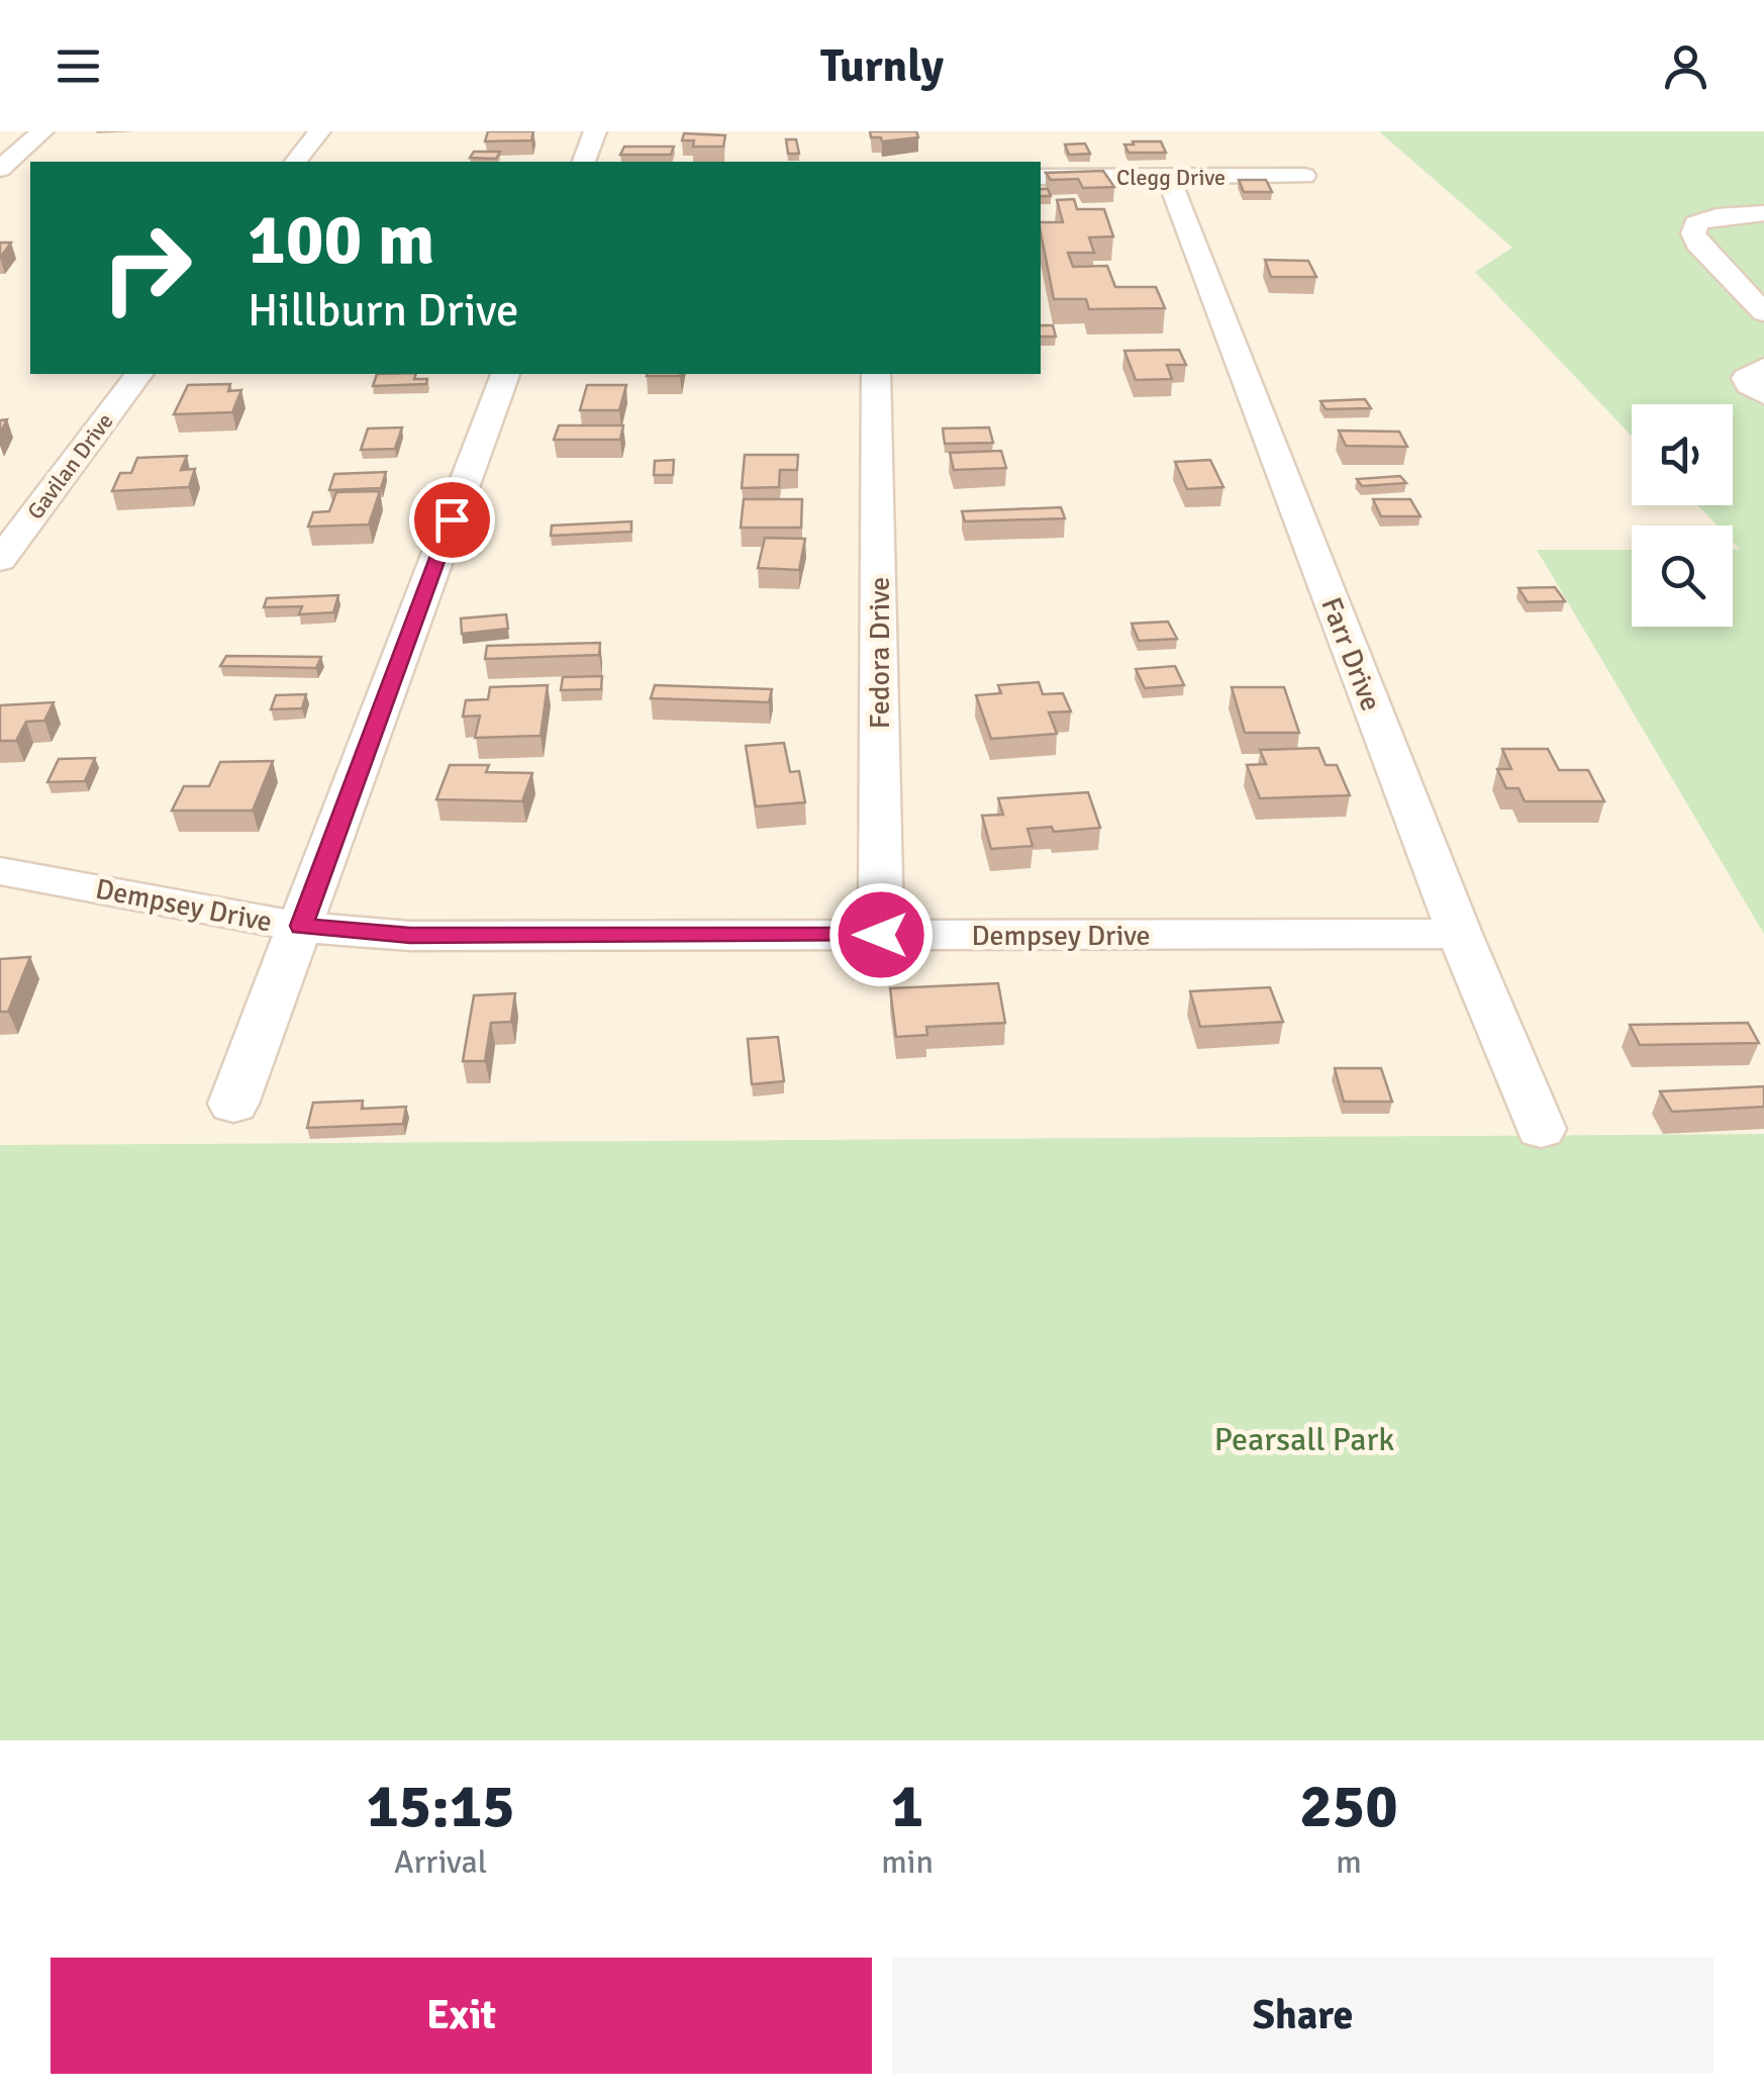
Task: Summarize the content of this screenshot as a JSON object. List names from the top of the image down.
{
  "streets": {
    "street": [
      "Clegg Drive",
      "Gavilan Drive",
      "Fedora Drive",
      "Farr Drive",
      "Dempsey Drive"
    ]
  },
  "crossings": [
    ["Clegg Drive", "Farr Drive"],
    ["Fedora Drive", "Dempsey Drive"],
    ["Farr Drive", "Dempsey Drive"]
  ],
  "parks": ["Pearsall Park"],
  "page": {
    "header": "Turnly",
    "turn": ["100 m", "Hillburn Drive"],
    "eta": [
      "15:15",
      "Arrival",
      "1",
      "min",
      "250",
      "m"
    ],
    "buttons": ["Exit", "Share"]
  }
}
